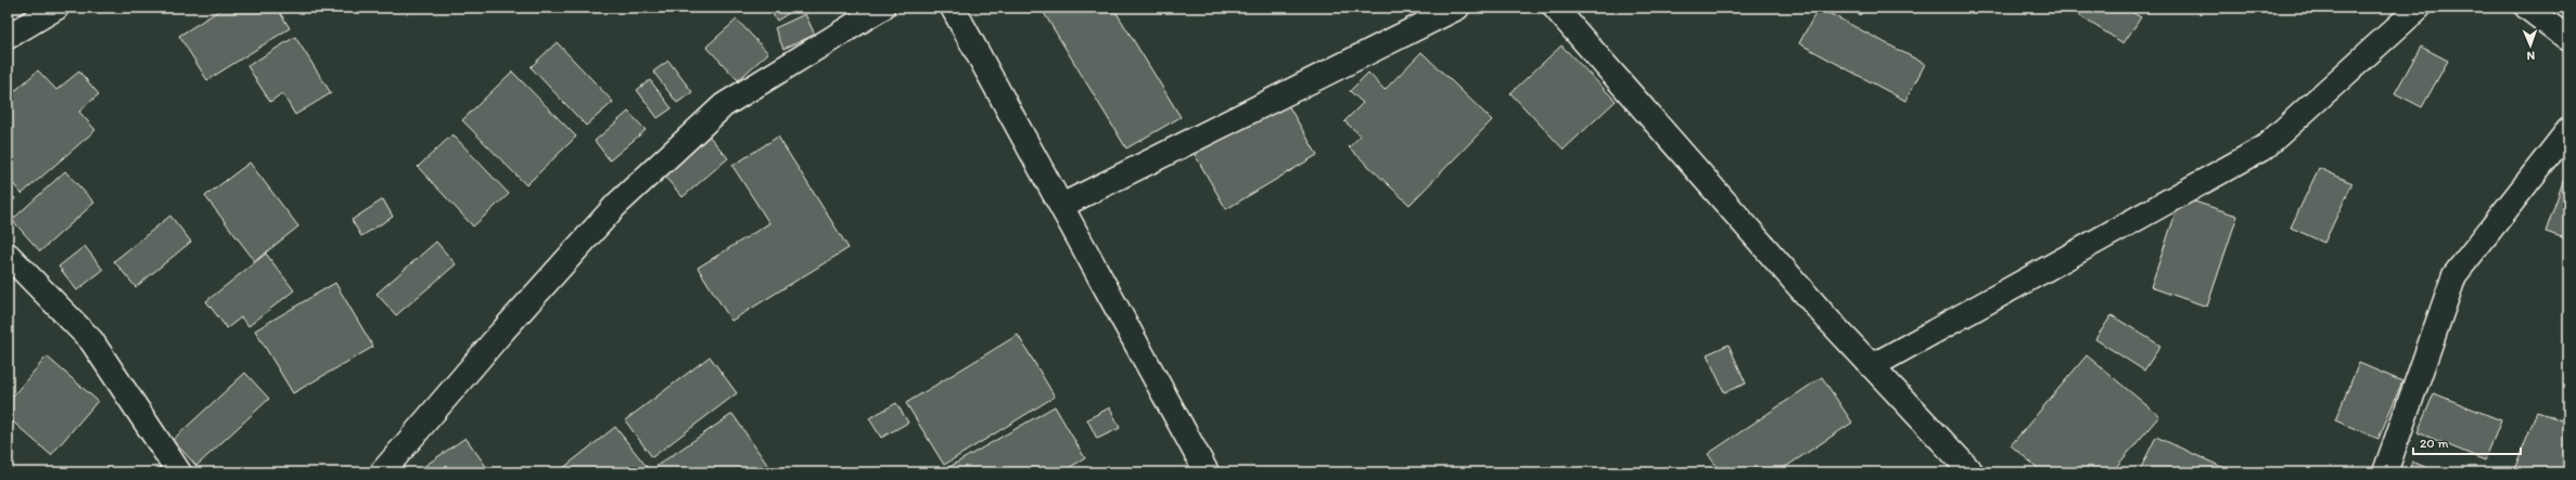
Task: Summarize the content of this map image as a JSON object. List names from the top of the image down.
{
  "scale_bar": "20 m",
  "north": "bottom"
}
